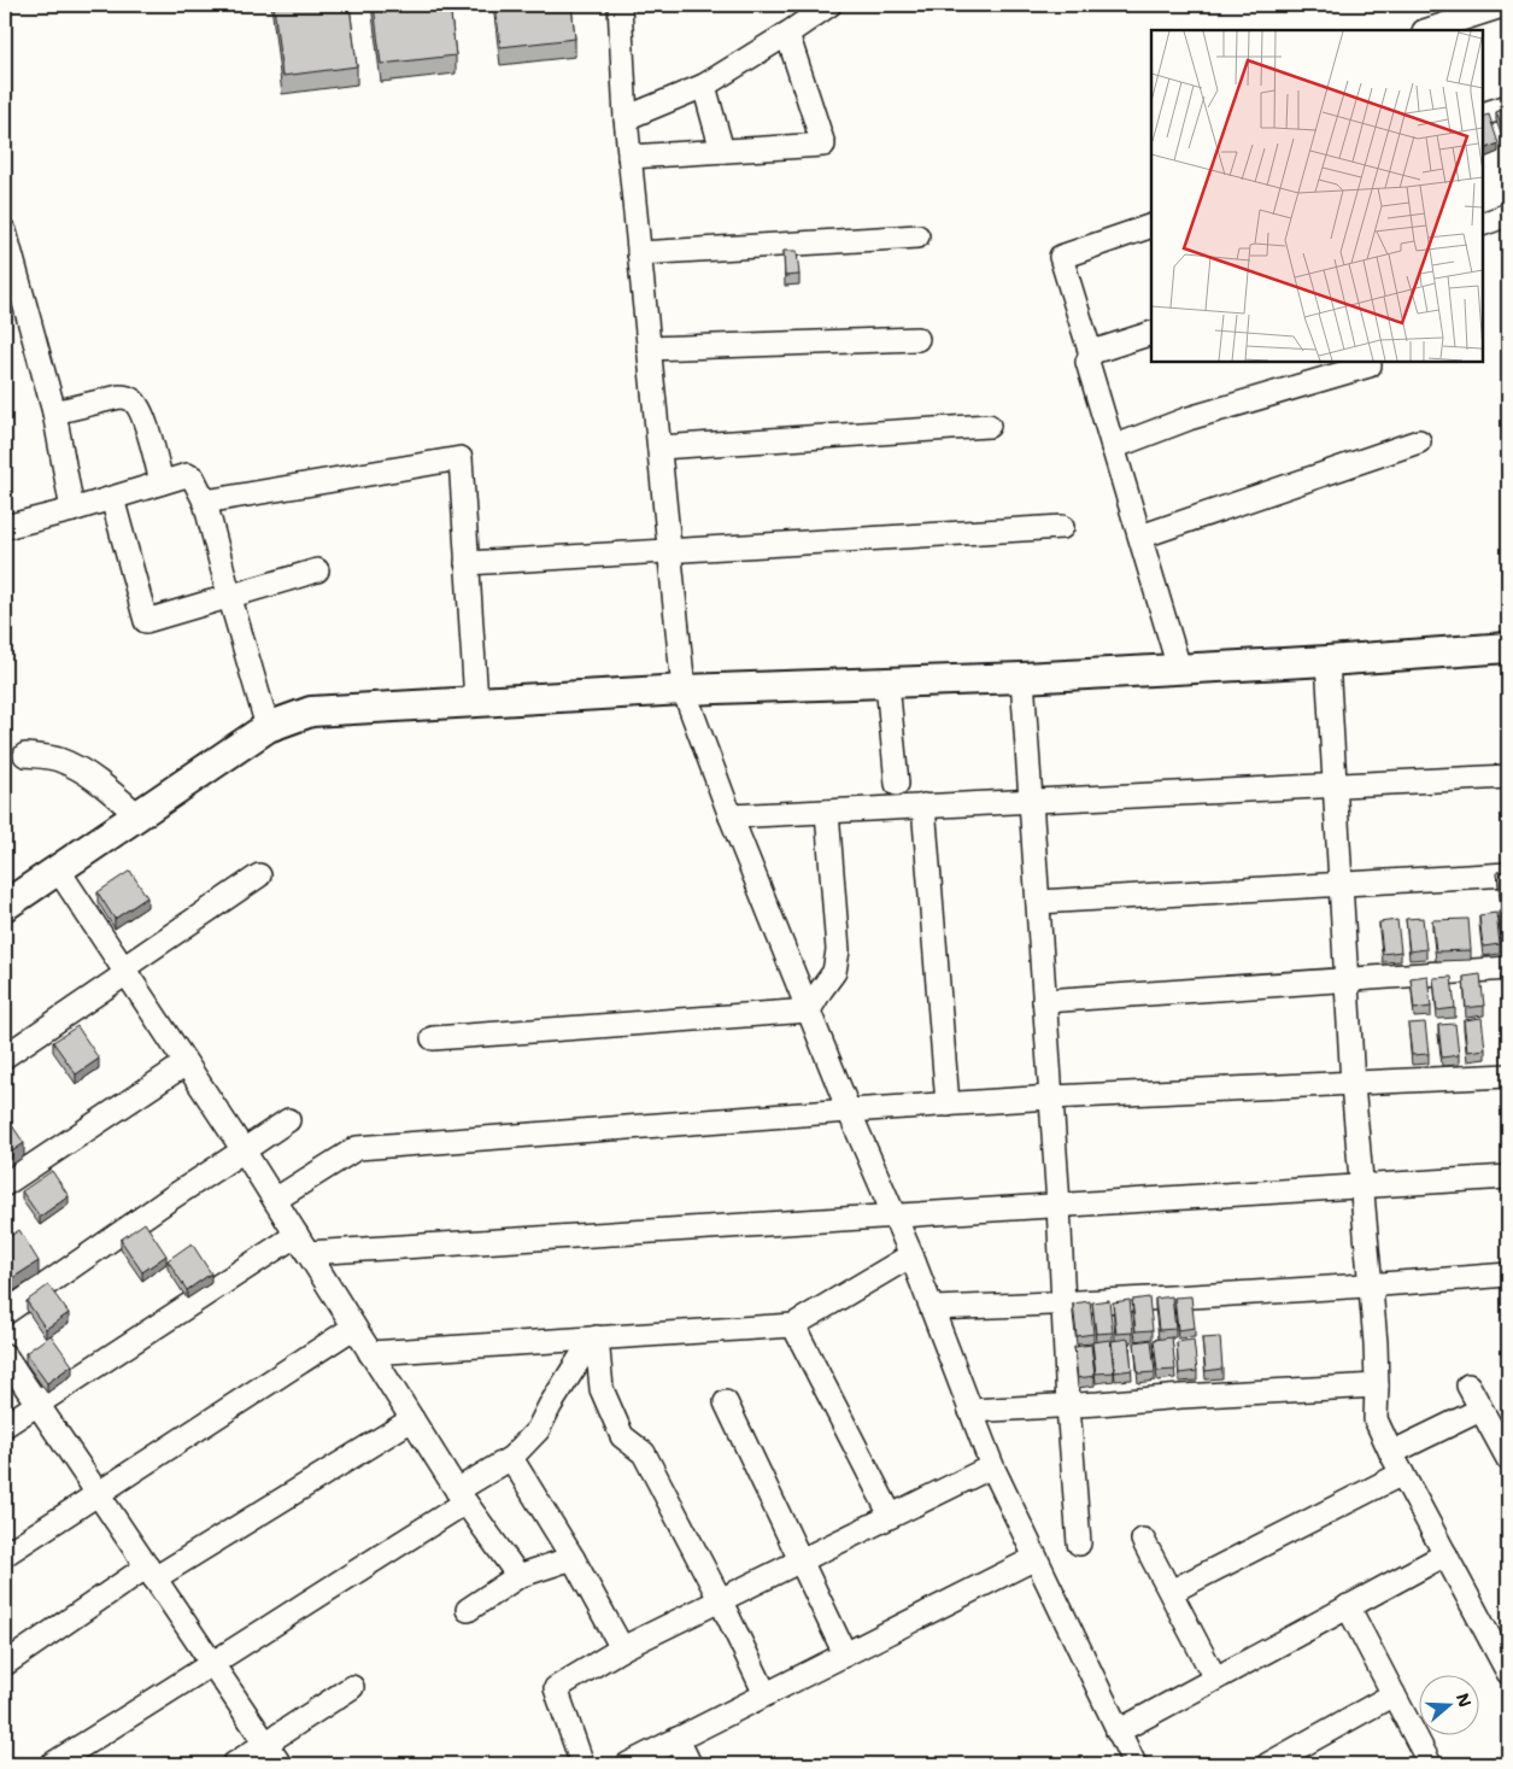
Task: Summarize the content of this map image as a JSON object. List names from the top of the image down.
{
  "north": "right"
}
